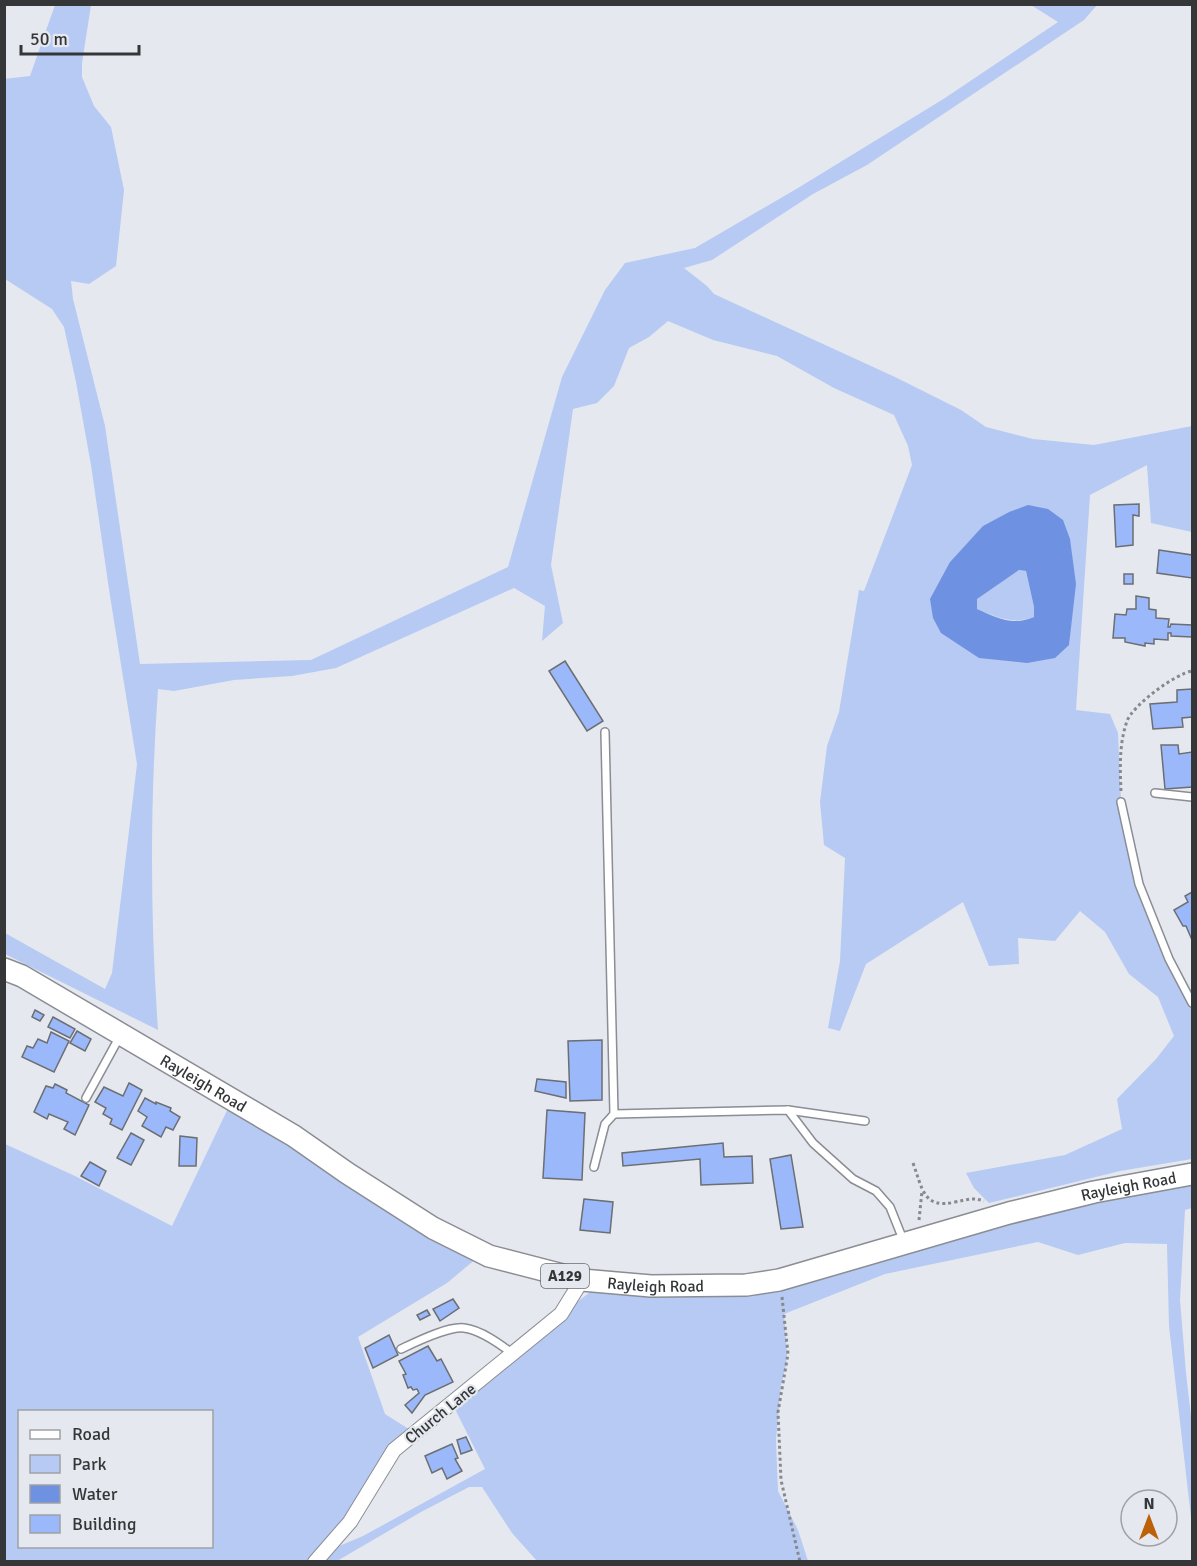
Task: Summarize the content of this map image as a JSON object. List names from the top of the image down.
{
  "streets": {
    "main road": ["Rayleigh Road", "A129"],
    "street": ["Church Lane"]
  },
  "crossings": [
    ["Rayleigh Road", "Church Lane"]
  ],
  "legend": [
    "Road",
    "Park",
    "Water",
    "Building"
  ],
  "scale_bar": "50 m",
  "north": "top"
}
